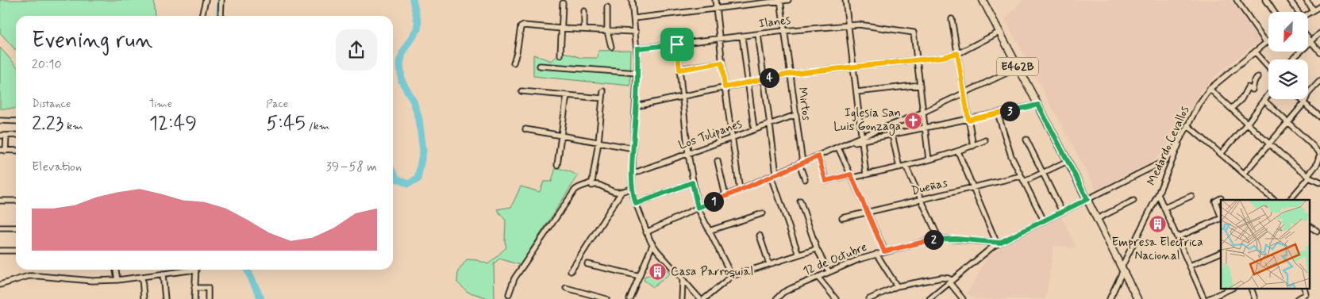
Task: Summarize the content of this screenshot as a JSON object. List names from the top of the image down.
{
  "streets": {
    "main road": ["E462B"],
    "street": [
      "Ilanes",
      "Mirtos",
      "Los Tulipanes",
      "Medardo Cevallos",
      "Dueñas",
      "12 de Octubre"
    ]
  },
  "crossings": [
    ["Ilanes", "Mirtos"],
    ["E462B", "Medardo Cevallos"],
    ["Mirtos", "Los Tulipanes"]
  ],
  "places": {
    "church": ["Iglesia San Luis Gonzaga"],
    "building": ["Empresa Electrica Nacional", "Casa Parroquial"]
  },
  "north": "bottom left",
  "page": {
    "heading": ["Evening run", "20:10"],
    "pins": [
      "4",
      "3",
      "1",
      "2"
    ],
    "stats": [
      ["Distance", "2.23 km"],
      ["Time", "12:49"],
      ["Pace", "5:45 /km"]
    ],
    "chart": ["Elevation", "39–58 m"]
  }
}
